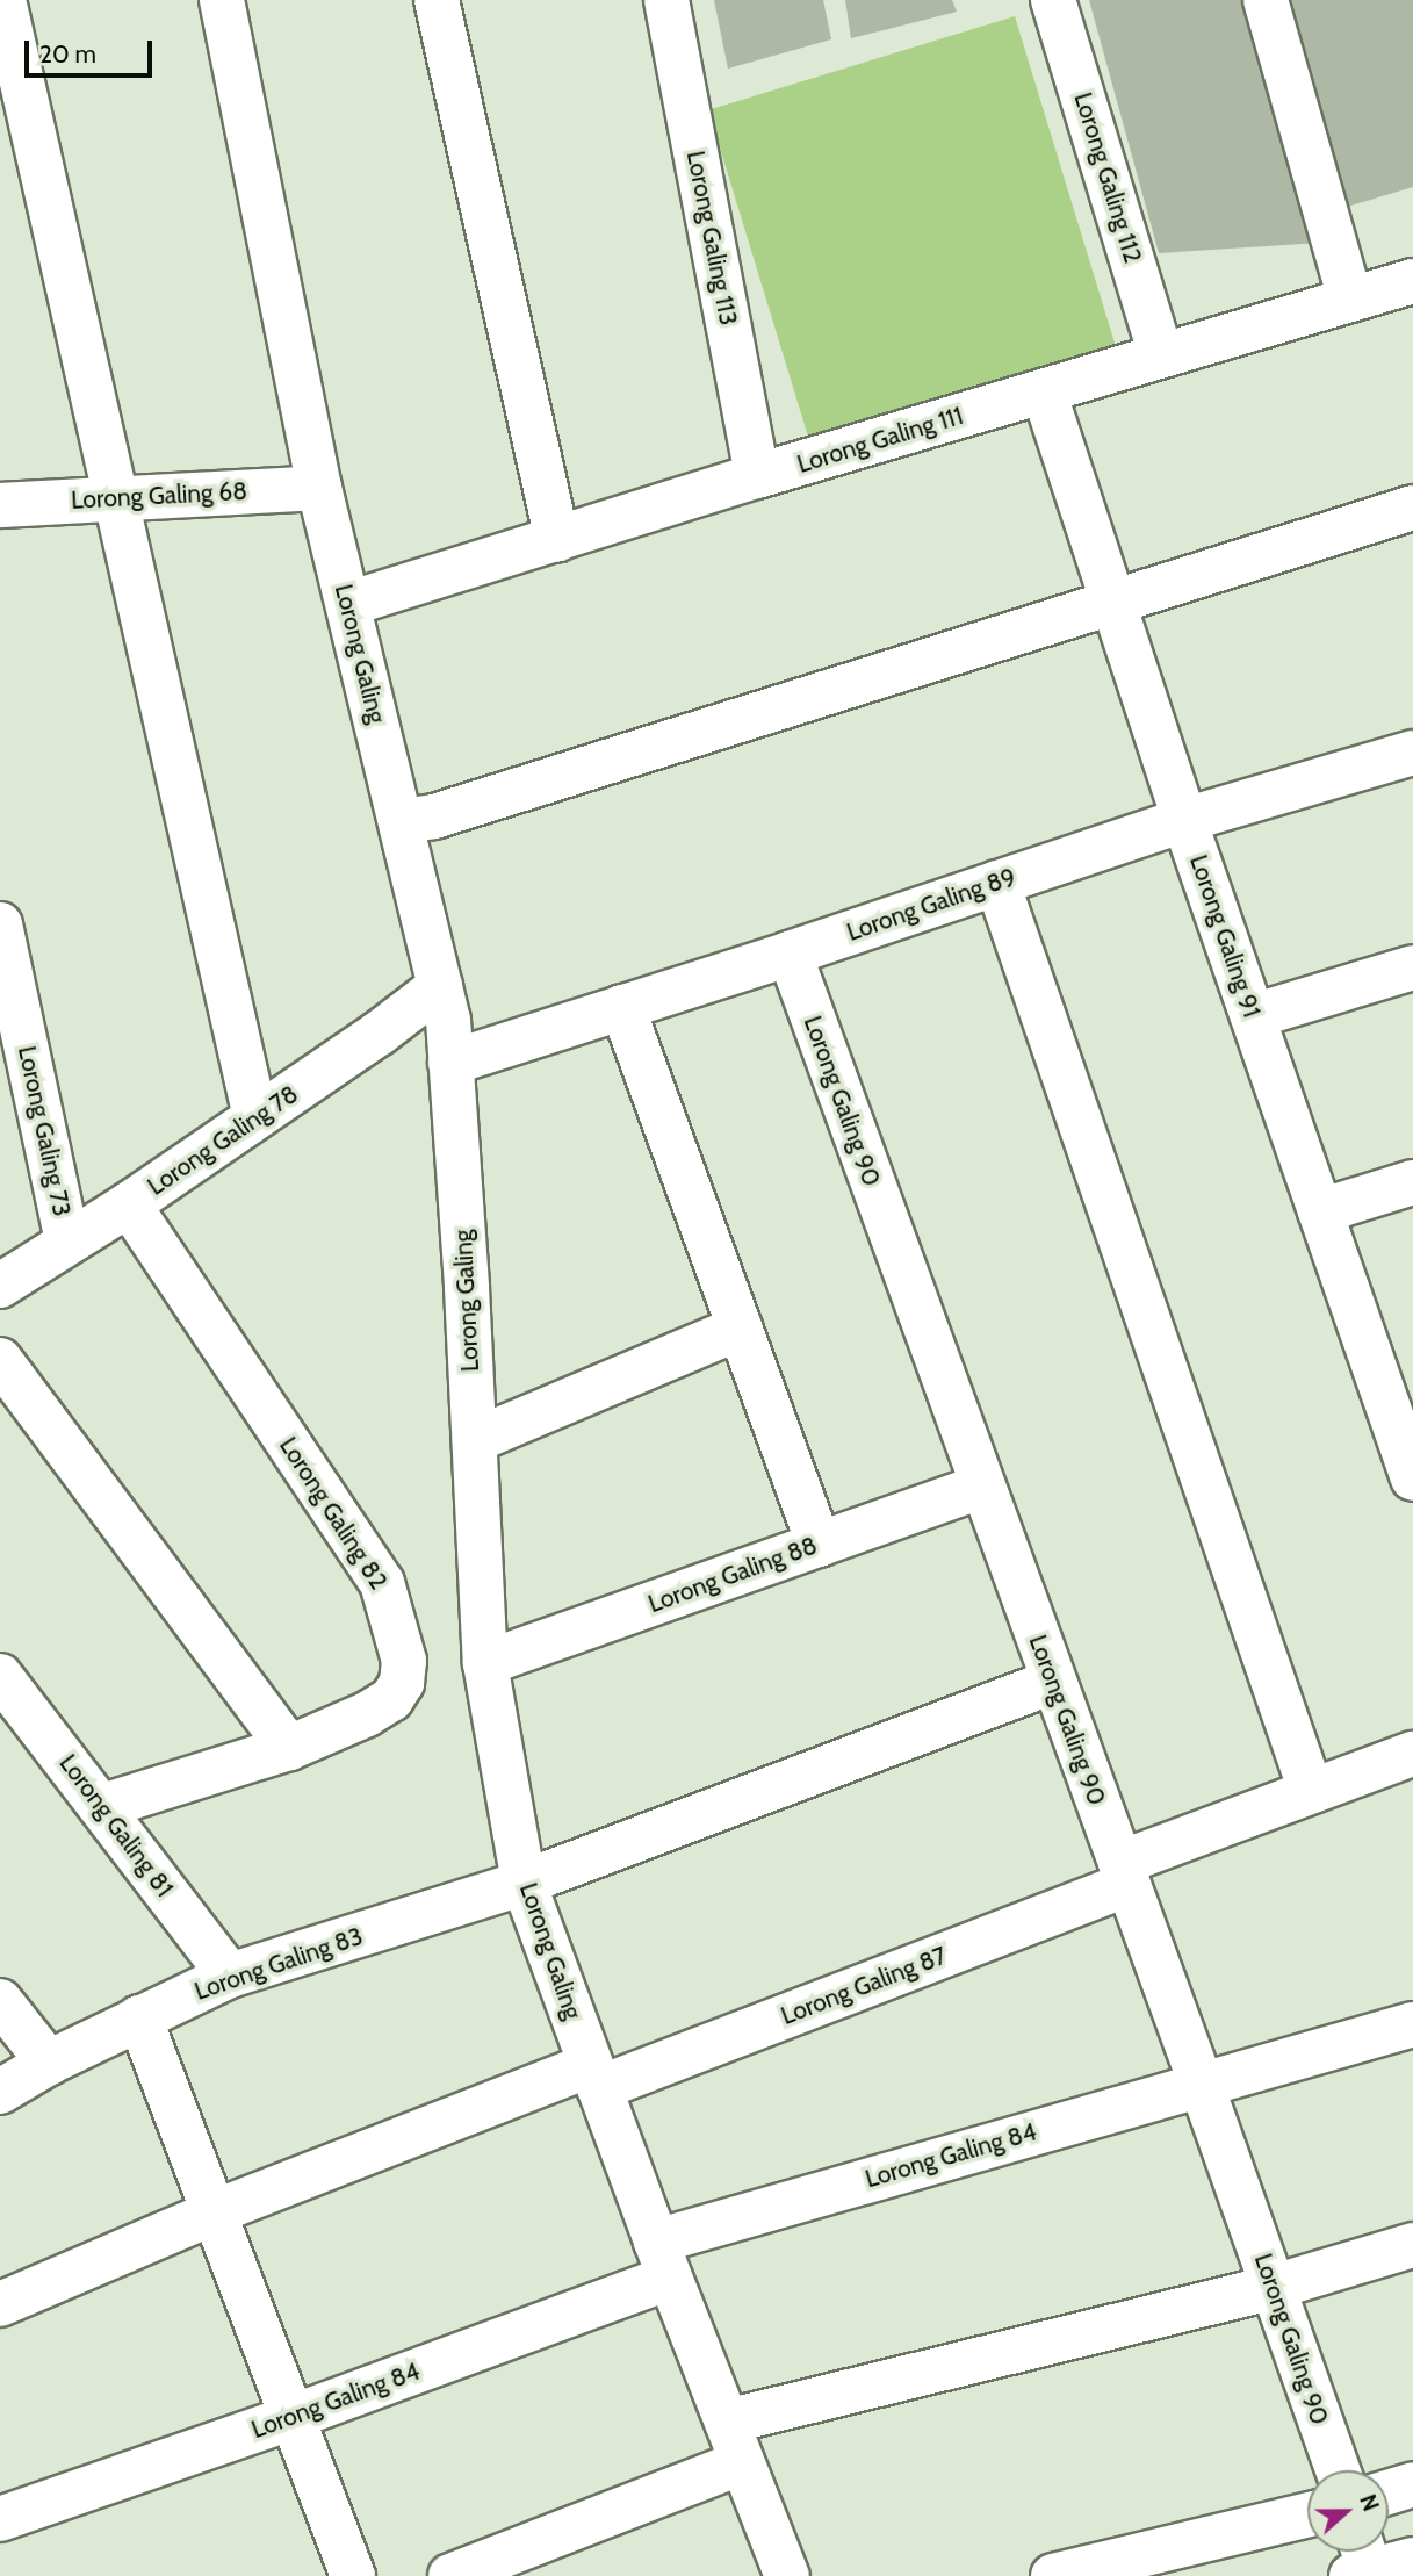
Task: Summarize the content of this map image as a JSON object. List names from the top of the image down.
{
  "streets": {
    "street": [
      "Lorong Galing 112",
      "Lorong Galing 113",
      "Lorong Galing 111",
      "Lorong Galing 68",
      "Lorong Galing",
      "Lorong Galing 89",
      "Lorong Galing 91",
      "Lorong Galing 90",
      "Lorong Galing 73",
      "Lorong Galing 78",
      "Lorong Galing 82",
      "Lorong Galing 88",
      "Lorong Galing 81",
      "Lorong Galing 83",
      "Lorong Galing 87",
      "Lorong Galing 84"
    ]
  },
  "crossings": [
    ["Lorong Galing 112", "Lorong Galing 111"],
    ["Lorong Galing 113", "Lorong Galing 111"],
    ["Lorong Galing 111", "Lorong Galing"],
    ["Lorong Galing 111", "Lorong Galing 91"],
    ["Lorong Galing 68", "Lorong Galing"],
    ["Lorong Galing", "Lorong Galing 89"],
    ["Lorong Galing", "Lorong Galing 78"],
    ["Lorong Galing", "Lorong Galing 88"],
    ["Lorong Galing", "Lorong Galing 83"],
    ["Lorong Galing", "Lorong Galing 87"],
    ["Lorong Galing", "Lorong Galing 84"],
    ["Lorong Galing 89", "Lorong Galing 91"],
    ["Lorong Galing 89", "Lorong Galing 90"],
    ["Lorong Galing 90", "Lorong Galing 88"],
    ["Lorong Galing 90", "Lorong Galing 83"],
    ["Lorong Galing 90", "Lorong Galing 87"],
    ["Lorong Galing 90", "Lorong Galing 84"],
    ["Lorong Galing 73", "Lorong Galing 78"],
    ["Lorong Galing 78", "Lorong Galing 82"],
    ["Lorong Galing 82", "Lorong Galing 81"],
    ["Lorong Galing 81", "Lorong Galing 83"]
  ],
  "scale_bar": "20 m",
  "north": "right"
}
